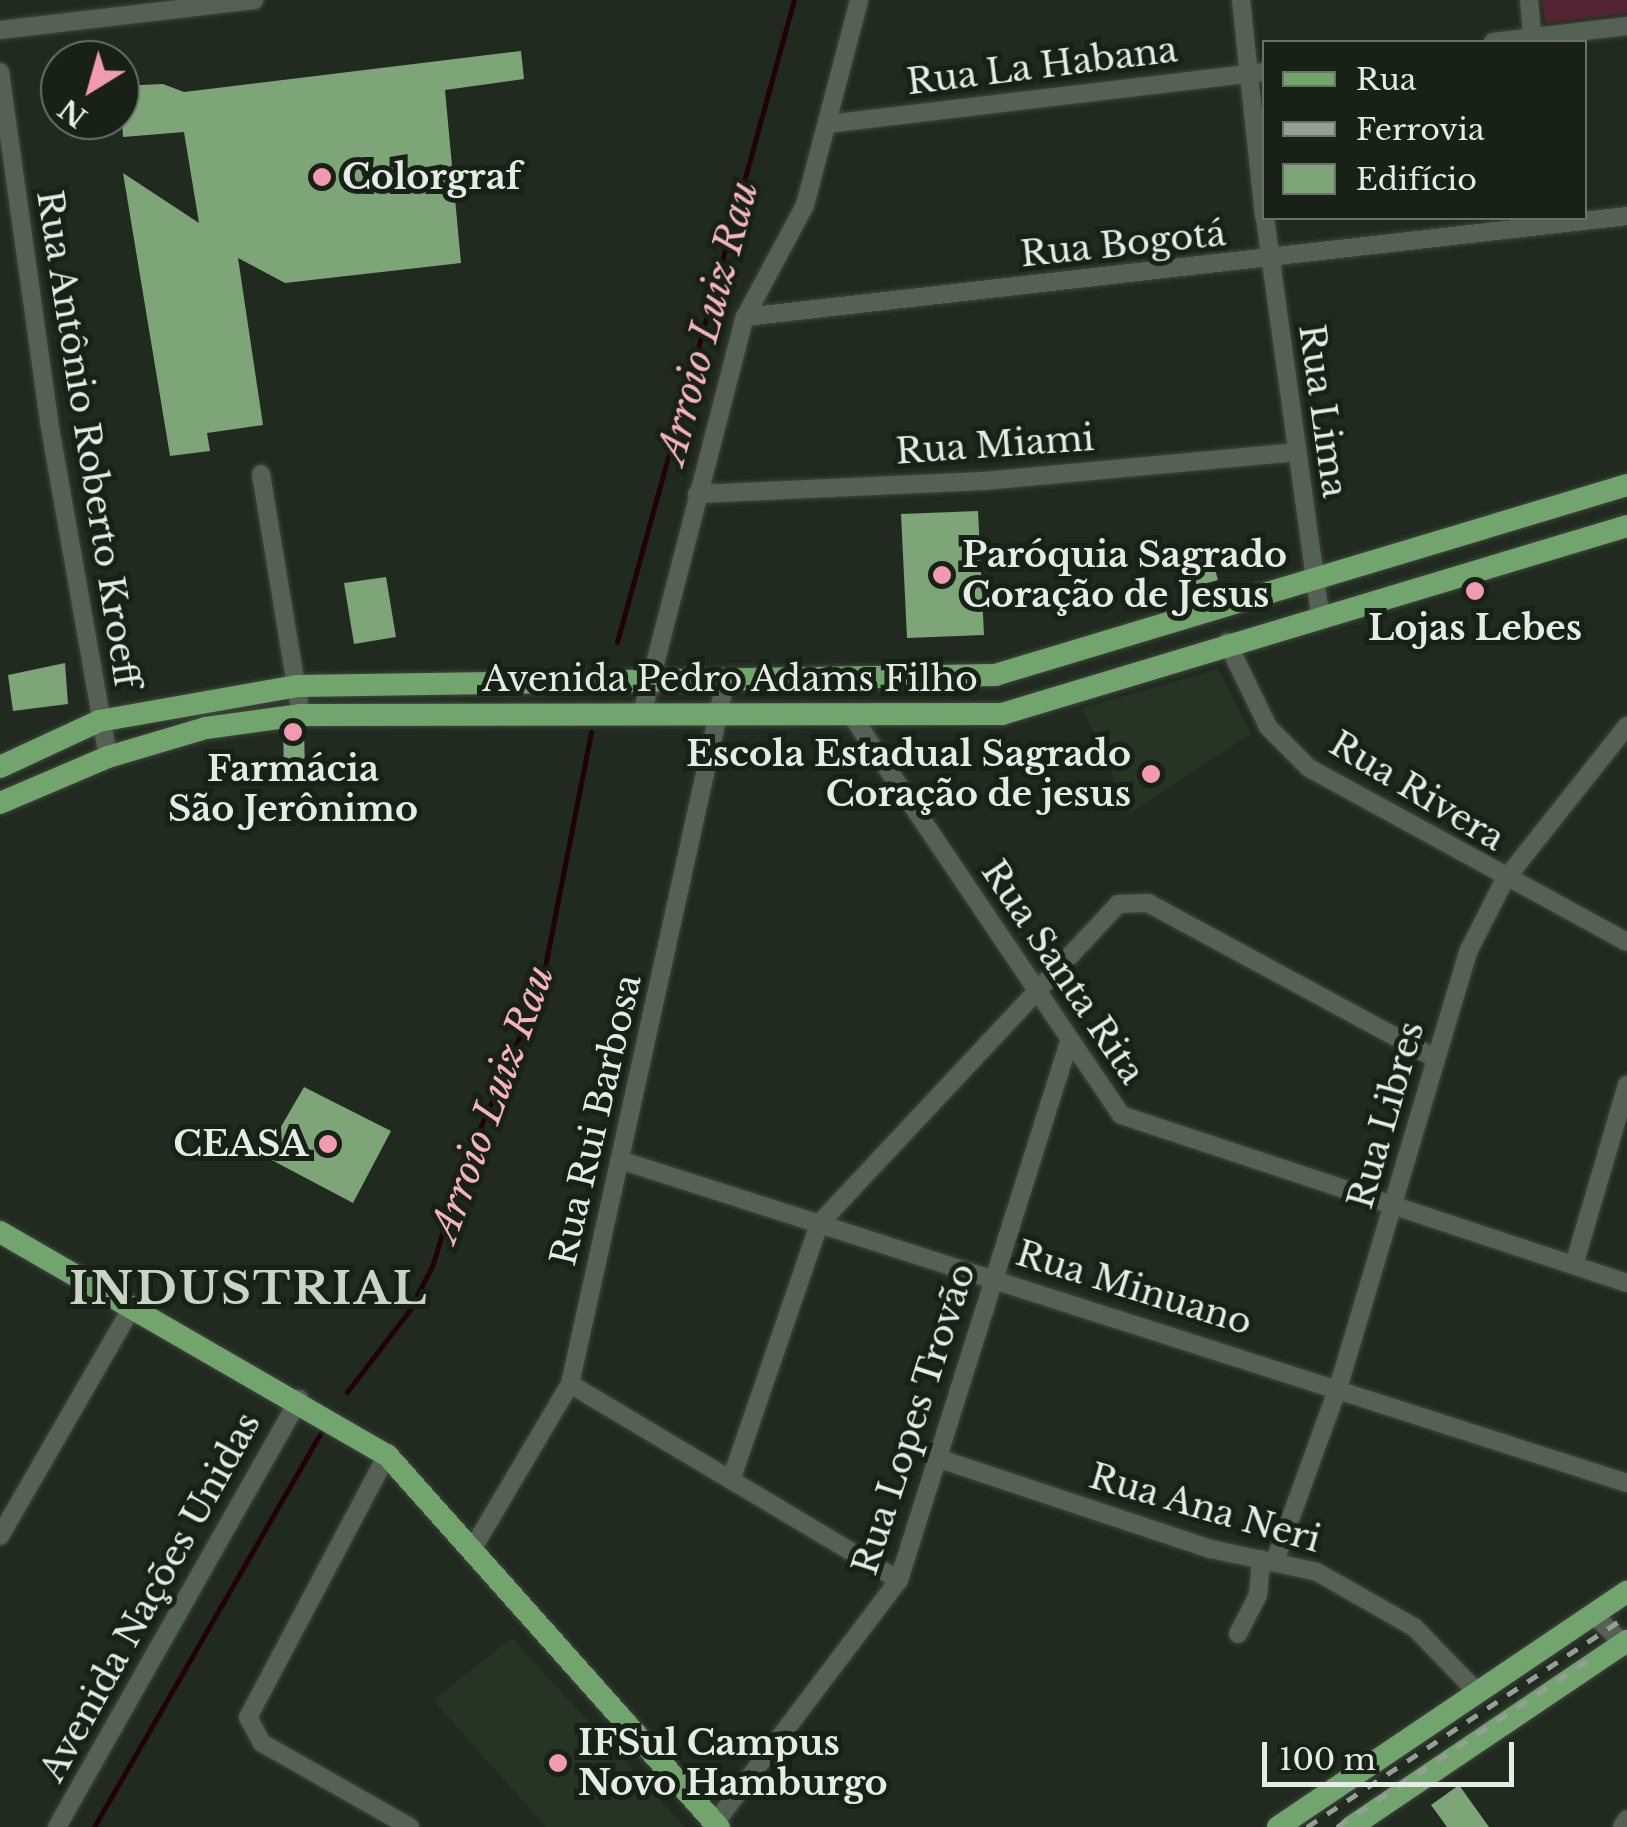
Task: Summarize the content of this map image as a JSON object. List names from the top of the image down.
{
  "streets": {
    "main road": ["Avenida Pedro Adams Filho"],
    "street": [
      "Rua La Habana",
      "Rua Bogotá",
      "Rua Lima",
      "Rua Antônio Roberto Kroeff",
      "Rua Miami",
      "Rua Rivera",
      "Rua Santa Rita",
      "Rua Libres",
      "Rua Rui Barbosa",
      "Rua Minuano",
      "Rua Lopes Trovão",
      "Rua Ana Neri",
      "Avenida Nações Unidas"
    ]
  },
  "crossings": [
    ["Rua La Habana", "Rua Lima"],
    ["Rua Bogotá", "Rua Lima"],
    ["Rua Lima", "Rua Miami"],
    ["Rua Lima", "Avenida Pedro Adams Filho"],
    ["Rua Antônio Roberto Kroeff", "Avenida Pedro Adams Filho"],
    ["Avenida Pedro Adams Filho", "Rua Rivera"],
    ["Avenida Pedro Adams Filho", "Rua Santa Rita"],
    ["Avenida Pedro Adams Filho", "Rua Rui Barbosa"],
    ["Rua Rivera", "Rua Libres"],
    ["Rua Santa Rita", "Rua Libres"],
    ["Rua Santa Rita", "Rua Lopes Trovão"],
    ["Rua Libres", "Rua Minuano"],
    ["Rua Libres", "Rua Ana Neri"],
    ["Rua Rui Barbosa", "Rua Minuano"],
    ["Rua Minuano", "Rua Lopes Trovão"],
    ["Rua Lopes Trovão", "Rua Ana Neri"]
  ],
  "districts": ["INDUSTRIAL"],
  "water": ["Arroio Luiz Rau"],
  "places": [
    "Colorgraf",
    "Paróquia Sagrado Coração de Jesus",
    "Lojas Lebes",
    "Farmácia São Jerônimo",
    "Escola Estadual Sagrado Coração de jesus",
    "CEASA",
    "IFSul Campus Novo Hamburgo"
  ],
  "legend": ["Rua", "Ferrovia", "Edifício"],
  "scale_bar": "100 m",
  "north": "bottom left"
}
